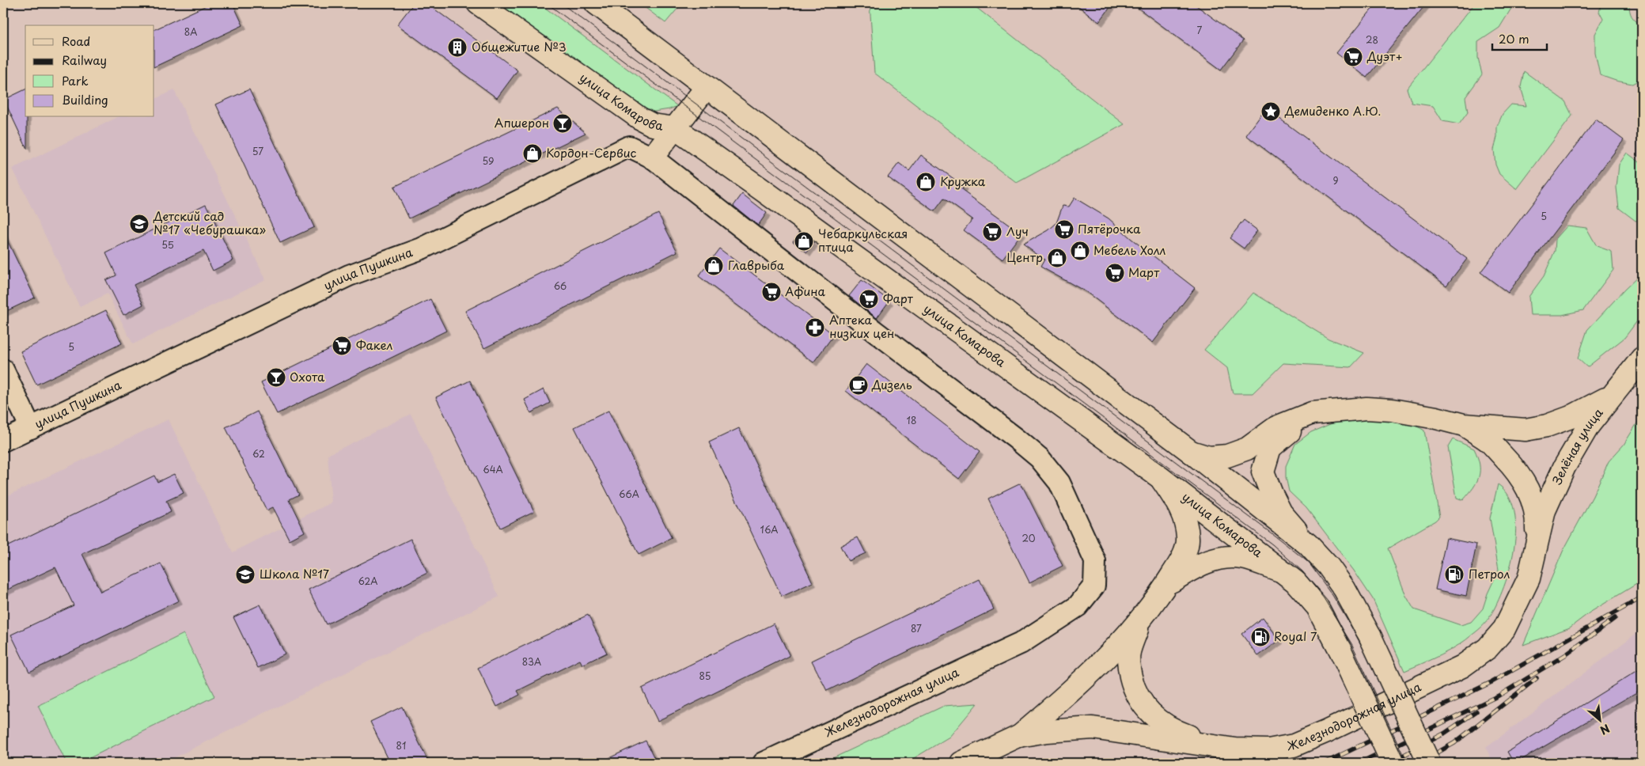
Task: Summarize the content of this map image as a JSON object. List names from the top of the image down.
{
  "streets": {
    "main road": ["улица Комарова", "Зелёная улица", "Железнодорожная улица"],
    "street": ["улица Пушкина"]
  },
  "crossings": [
    ["улица Пушкина", "Железнодорожная улица"],
    ["Зелёная улица", "Железнодорожная улица"]
  ],
  "places": {
    "building": ["Общежитие №3"],
    "supermarket": [
      "Дуэт+",
      "Пятёрочка",
      "Луч",
      "Март",
      "Афина",
      "Фарт",
      "Факел"
    ],
    "place": ["Демиденко А.Ю."],
    "bar": ["Апшерон", "Охота"],
    "shop": [
      "Кордон-Сервис",
      "Кружка",
      "Чебаркульская птица",
      "Мебель Холл",
      "Центр",
      "Главрыба"
    ],
    "school or university": ["Детский сад №17 «Чебурашка»", "Школа №17"],
    "pharmacy": ["Аптека низких цен"],
    "cafe": ["Дизель"],
    "fuel station": ["Петрол", "Royal 7"]
  },
  "house_numbers": [
    "7",
    "8А",
    "28",
    "57",
    "59",
    "9",
    "5",
    "55",
    "66",
    "5",
    "18",
    "62",
    "64А",
    "66А",
    "16А",
    "20",
    "62А",
    "87",
    "83А",
    "85",
    "81"
  ],
  "legend": [
    "Road",
    "Railway",
    "Park",
    "Building"
  ],
  "scale_bar": "20 m",
  "north": "bottom right"
}
